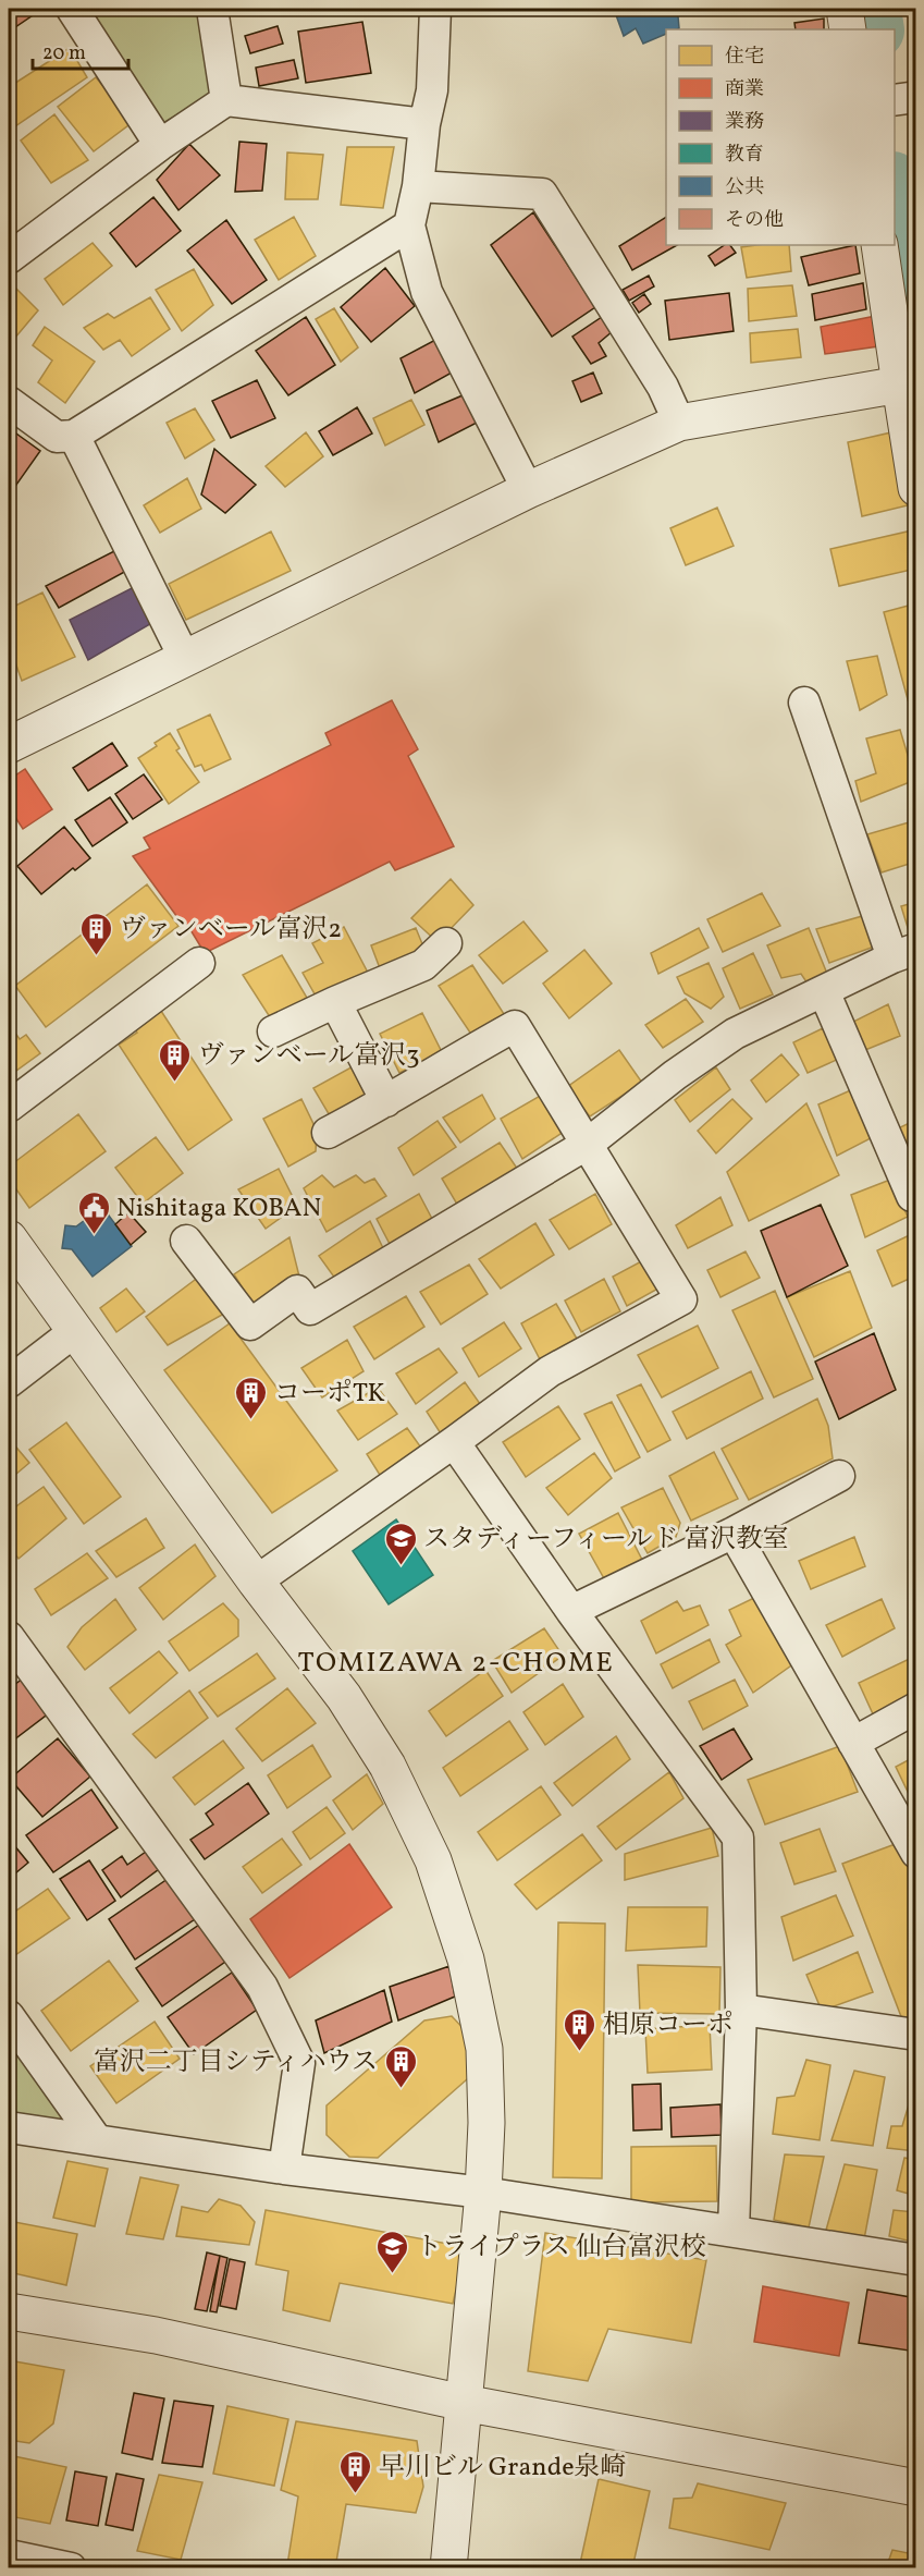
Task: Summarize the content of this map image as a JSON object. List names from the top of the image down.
{
  "districts": ["TOMIZAWA 2-CHOME"],
  "places": {
    "building": [
      "ヴァンベール富沢2",
      "ヴァンベール富沢3",
      "コーポTK",
      "相原コーポ",
      "富沢二丁目シティハウス",
      "早川ビル Grande泉崎"
    ],
    "public building": ["Nishitaga KOBAN"],
    "school or university": ["スタディーフィールド 富沢教室", "トライプラス 仙台富沢校"]
  },
  "legend": [
    "住宅",
    "商業",
    "業務",
    "教育",
    "公共",
    "その他"
  ],
  "scale_bar": "20 m"
}
